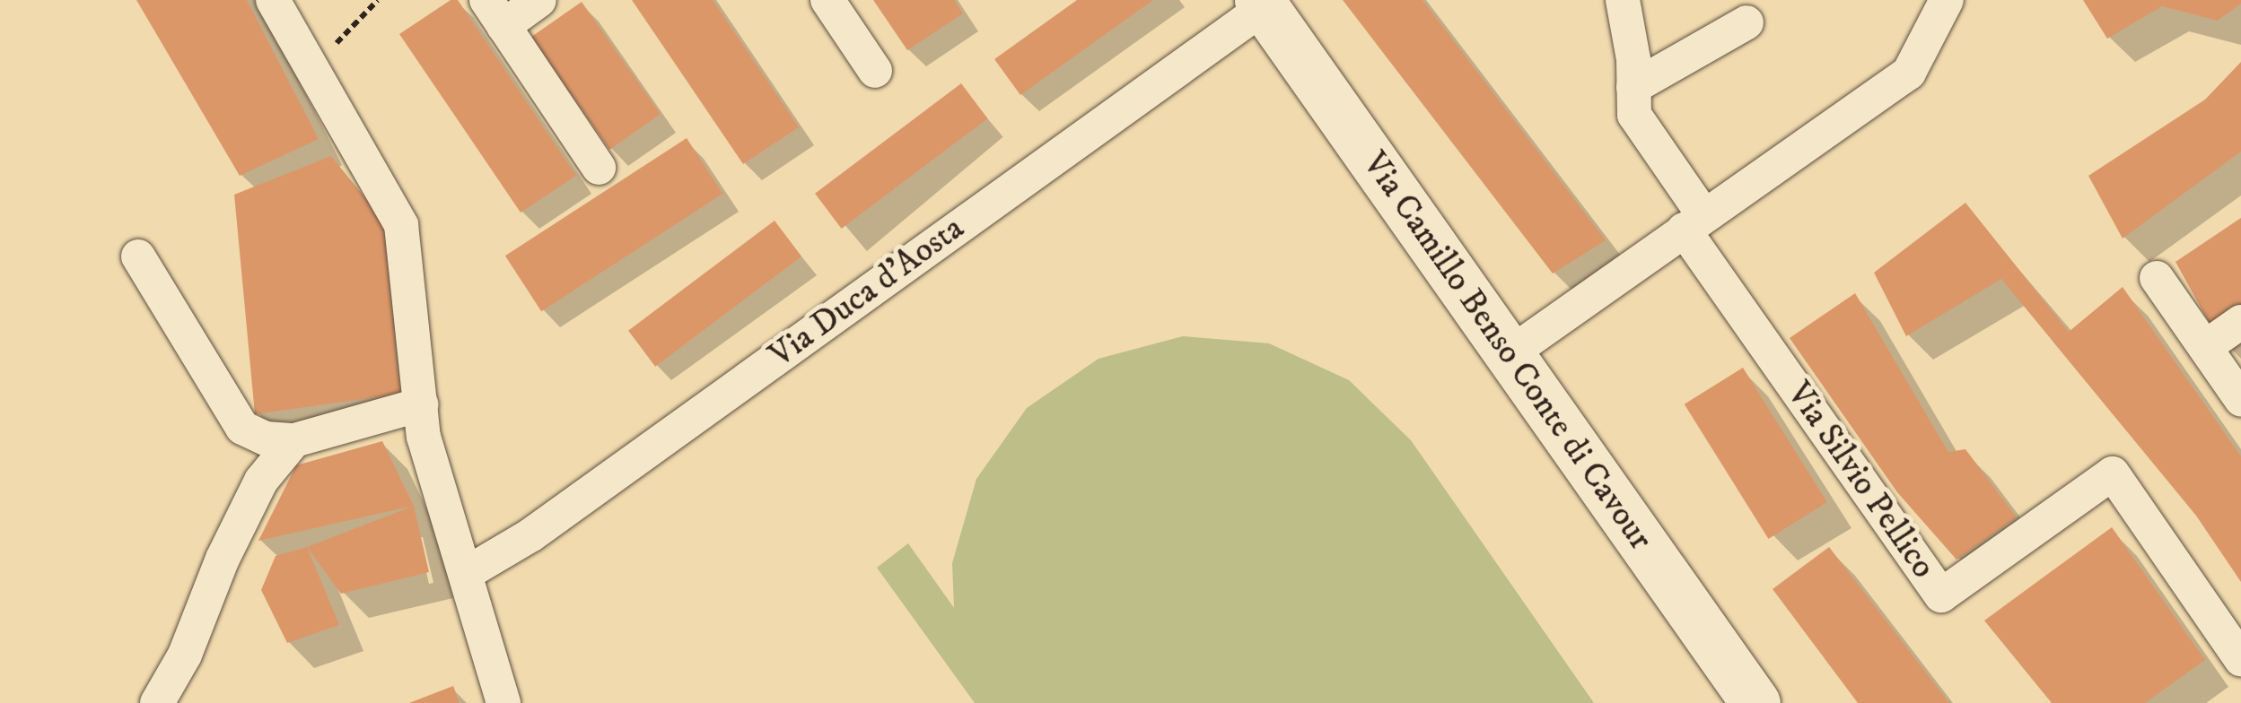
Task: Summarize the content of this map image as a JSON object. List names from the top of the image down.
{
  "streets": {
    "main road": ["Via Camillo Benso Conte di Cavour"],
    "street": ["Via Duca d'Aosta", "Via Silvio Pellico"]
  },
  "crossings": [
    ["Via Duca d'Aosta", "Via Camillo Benso Conte di Cavour"]
  ]
}
